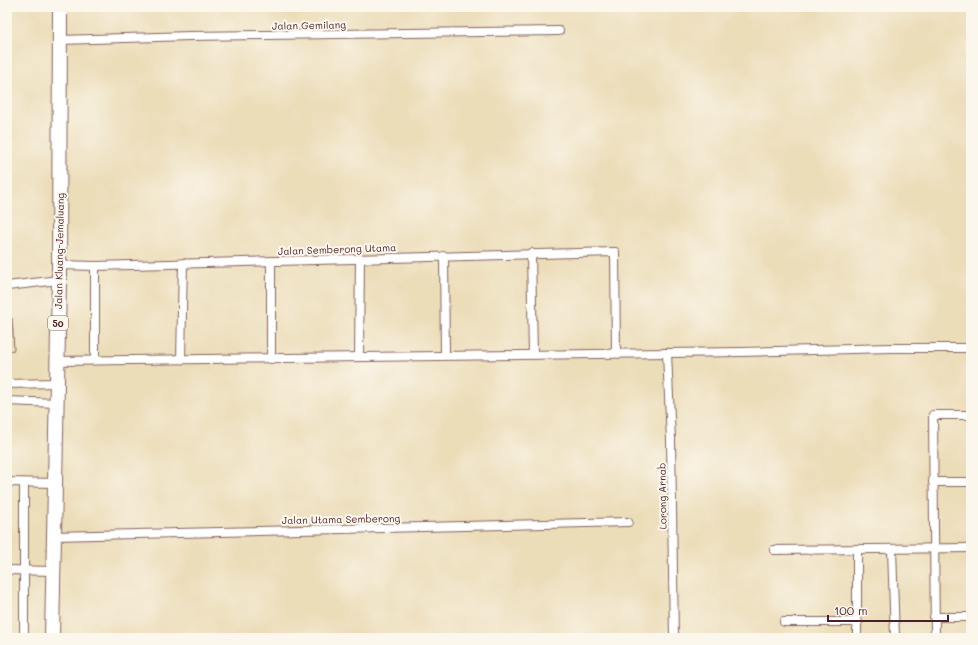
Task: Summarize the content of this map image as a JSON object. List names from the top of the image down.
{
  "streets": {
    "highway": ["Jalan Kluang-Jemaluang", "50"],
    "street": [
      "Jalan Gemilang",
      "Jalan Semberong Utama",
      "Lorong Arnab",
      "Jalan Utama Semberong"
    ]
  },
  "crossings": [
    ["Jalan Gemilang", "Jalan Kluang-Jemaluang"],
    ["Jalan Semberong Utama", "Jalan Kluang-Jemaluang"],
    ["Jalan Kluang-Jemaluang", "Jalan Utama Semberong"]
  ],
  "scale_bar": "100 m"
}
